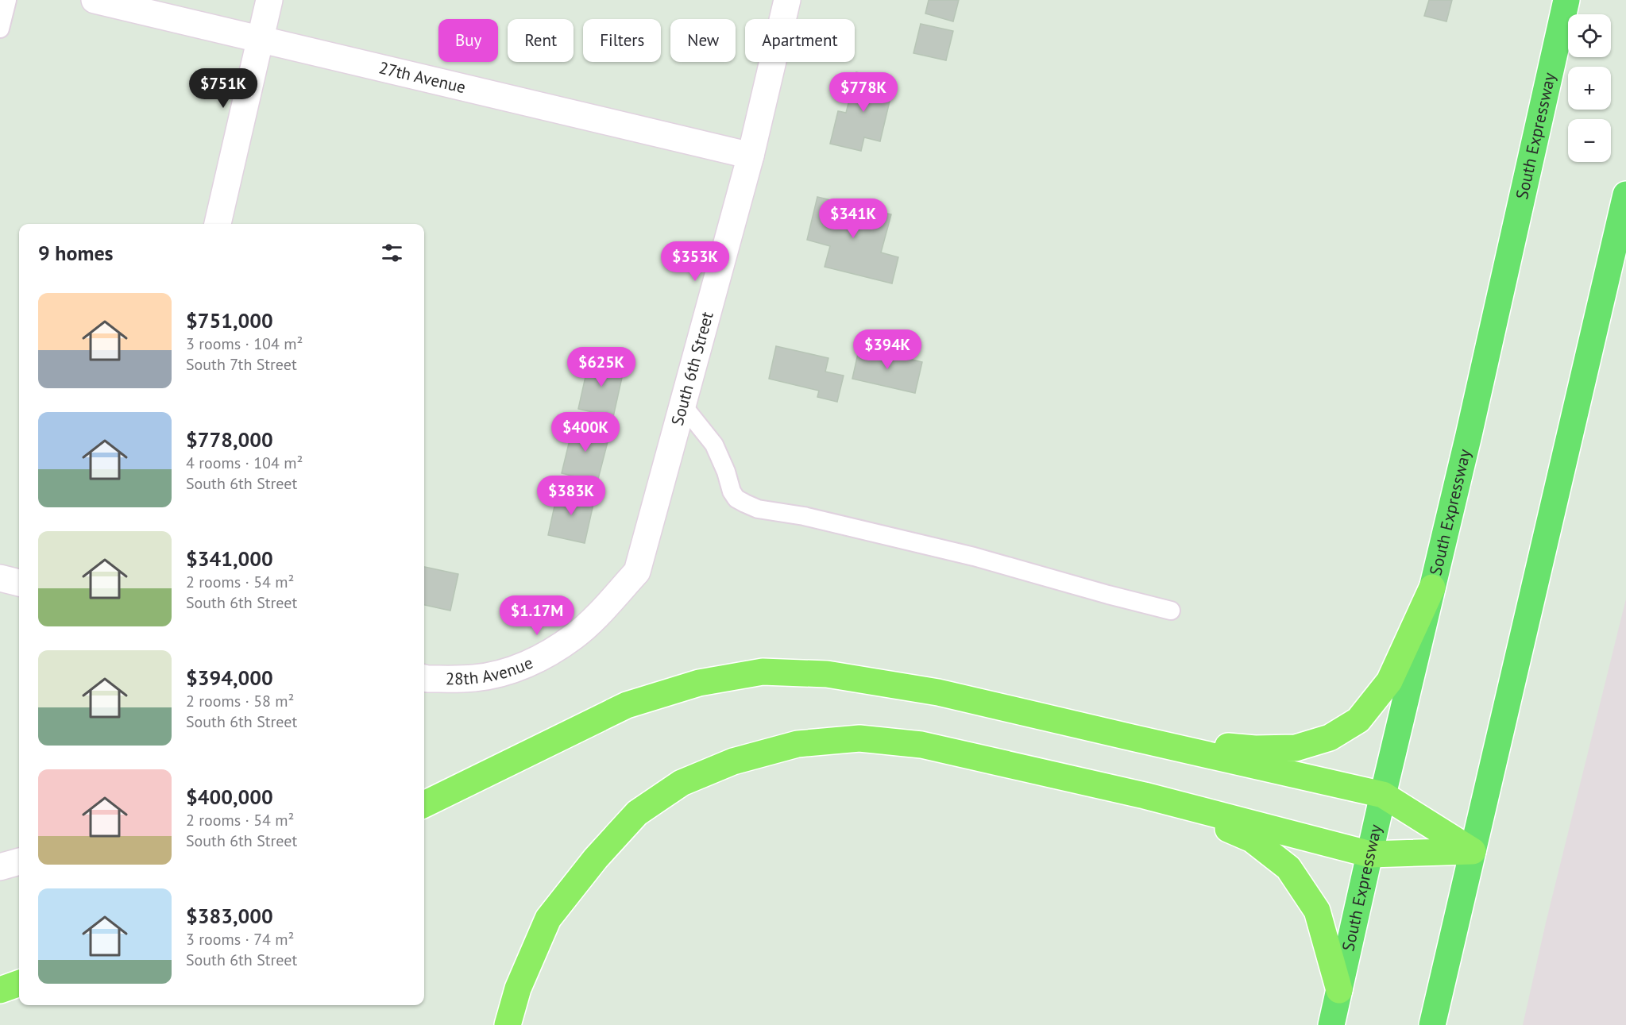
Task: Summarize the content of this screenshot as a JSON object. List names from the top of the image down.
{
  "streets": {
    "main road": ["South Expressway"],
    "street": ["27th Avenue", "South 6th Street", "28th Avenue"]
  },
  "crossings": [
    ["27th Avenue", "South 6th Street"],
    ["South 6th Street", "28th Avenue"]
  ],
  "page": {
    "map_buttons": ["+", "−"],
    "chip": [
      "Buy",
      "Rent",
      "Filters",
      "New",
      "Apartment"
    ],
    "price": [
      "$751K",
      "$778K",
      "$341K",
      "$353K",
      "$394K",
      "$625K",
      "$400K",
      "$383K",
      "$1.17M"
    ],
    "heading": "9 homes",
    "list": [
      {
        "name": "$751,000",
        "note": "3 rooms · 104 m² · South 7th Street"
      },
      {
        "name": "$778,000",
        "note": "4 rooms · 104 m² · South 6th Street"
      },
      {
        "name": "$341,000",
        "note": "2 rooms · 54 m² · South 6th Street"
      },
      {
        "name": "$394,000",
        "note": "2 rooms · 58 m² · South 6th Street"
      },
      {
        "name": "$400,000",
        "note": "2 rooms · 54 m² · South 6th Street"
      },
      {
        "name": "$383,000",
        "note": "3 rooms · 74 m² · South 6th Street"
      }
    ]
  }
}
